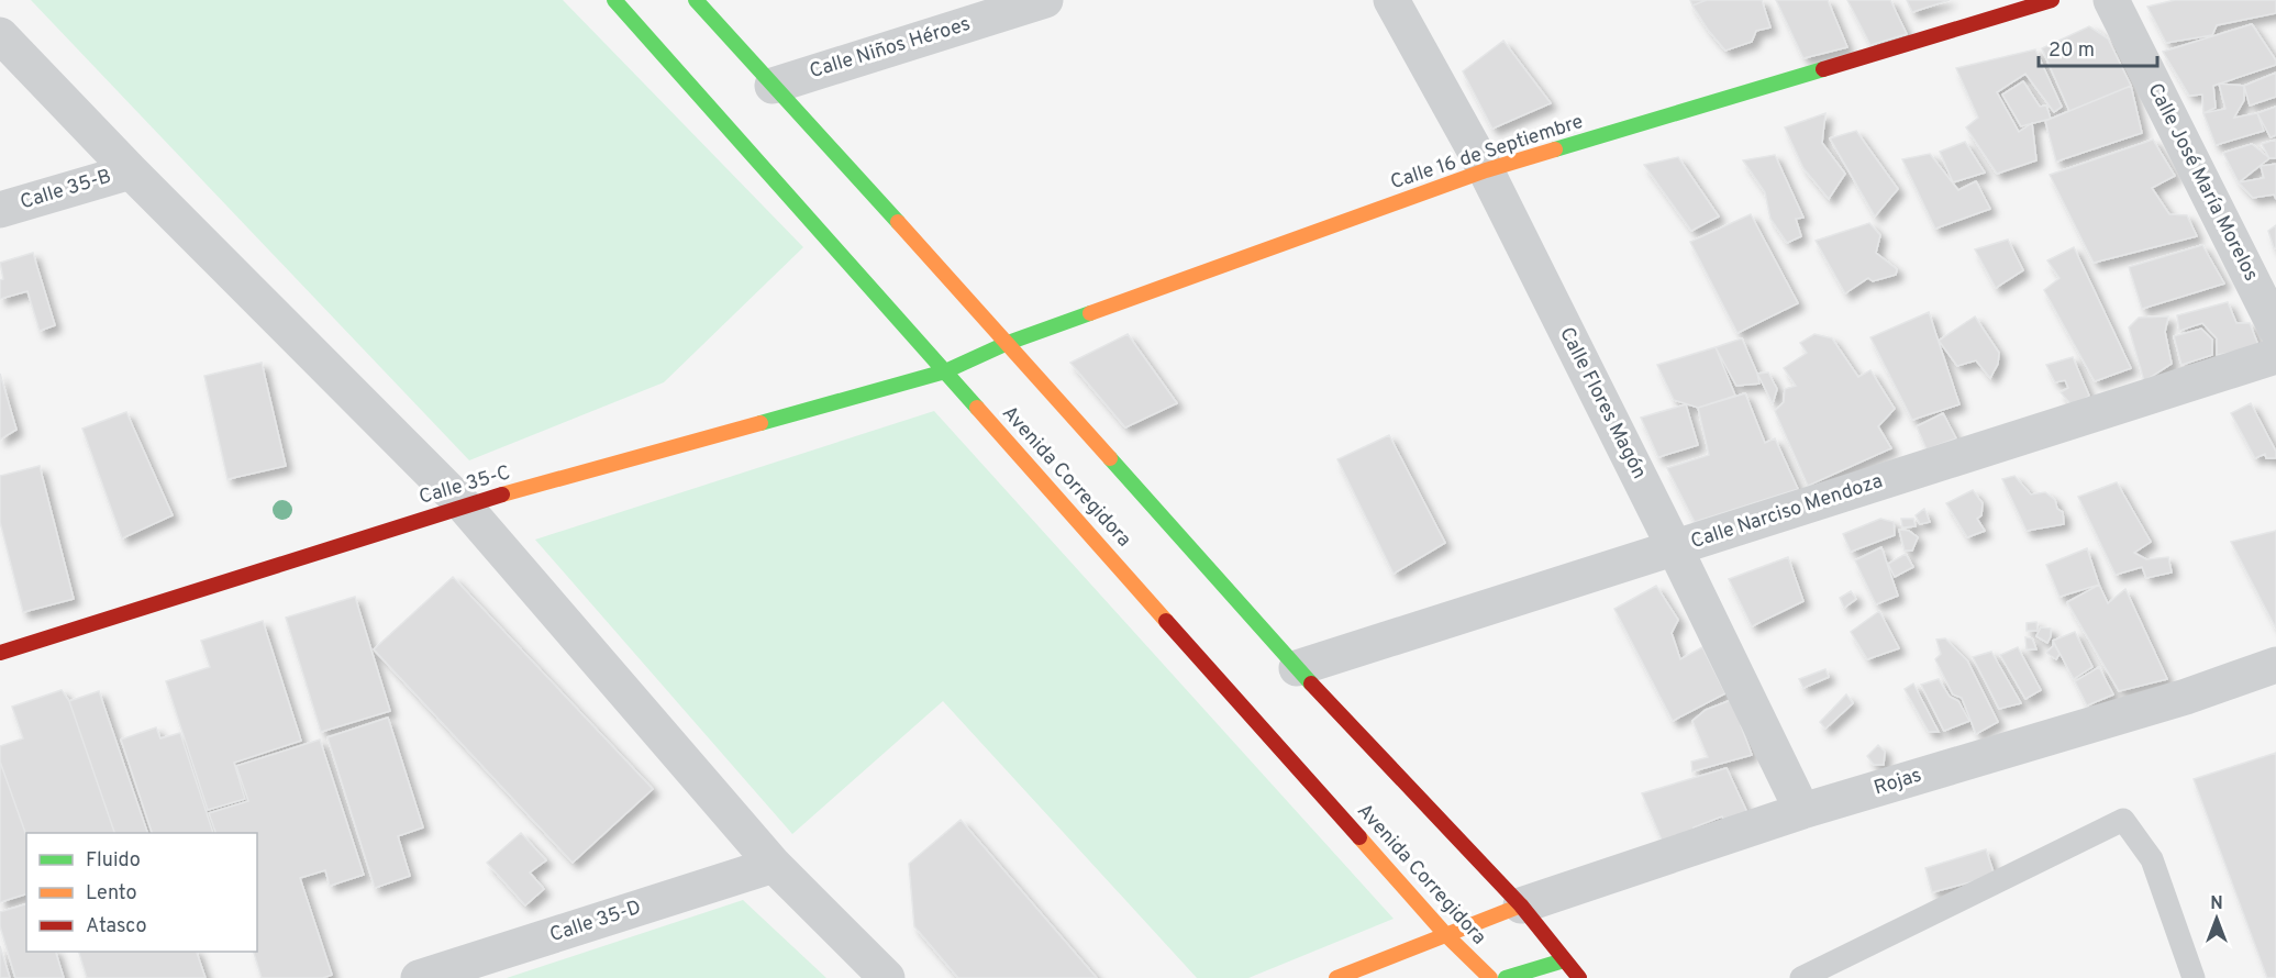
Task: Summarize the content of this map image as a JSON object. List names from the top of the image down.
{
  "streets": {
    "street": [
      "Calle Niños Héroes",
      "Calle 16 de Septiembre",
      "Calle José María Morelos",
      "Calle 35-B",
      "Calle Flores Magón",
      "Avenida Corregidora",
      "Calle 35-C",
      "Calle Narciso Mendoza",
      "Rojas",
      "Calle 35-D"
    ]
  },
  "crossings": [
    ["Calle 16 de Septiembre", "Calle Flores Magón"],
    ["Calle 16 de Septiembre", "Avenida Corregidora"],
    ["Calle 16 de Septiembre", "Calle 35-C"],
    ["Calle Flores Magón", "Calle Narciso Mendoza"],
    ["Calle Flores Magón", "Rojas"],
    ["Avenida Corregidora", "Calle 35-C"]
  ],
  "legend": ["Fluido", "Lento", "Atasco"],
  "scale_bar": "20 m",
  "north": "top"
}
